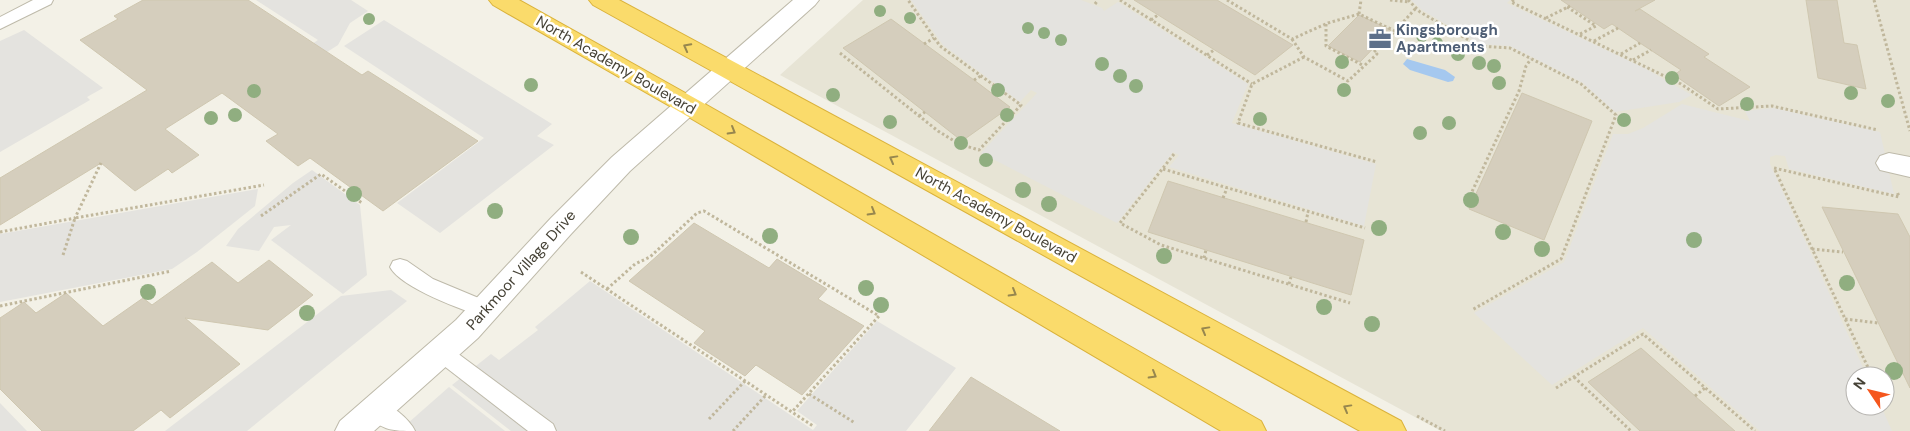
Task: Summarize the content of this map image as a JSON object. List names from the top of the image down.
{
  "streets": {
    "highway": ["North Academy Boulevard"],
    "street": ["Parkmoor Village Drive"]
  },
  "crossings": [
    ["North Academy Boulevard", "Parkmoor Village Drive"]
  ],
  "places": {
    "office": ["Kingsborough Apartments"]
  },
  "north": "top left"
}
